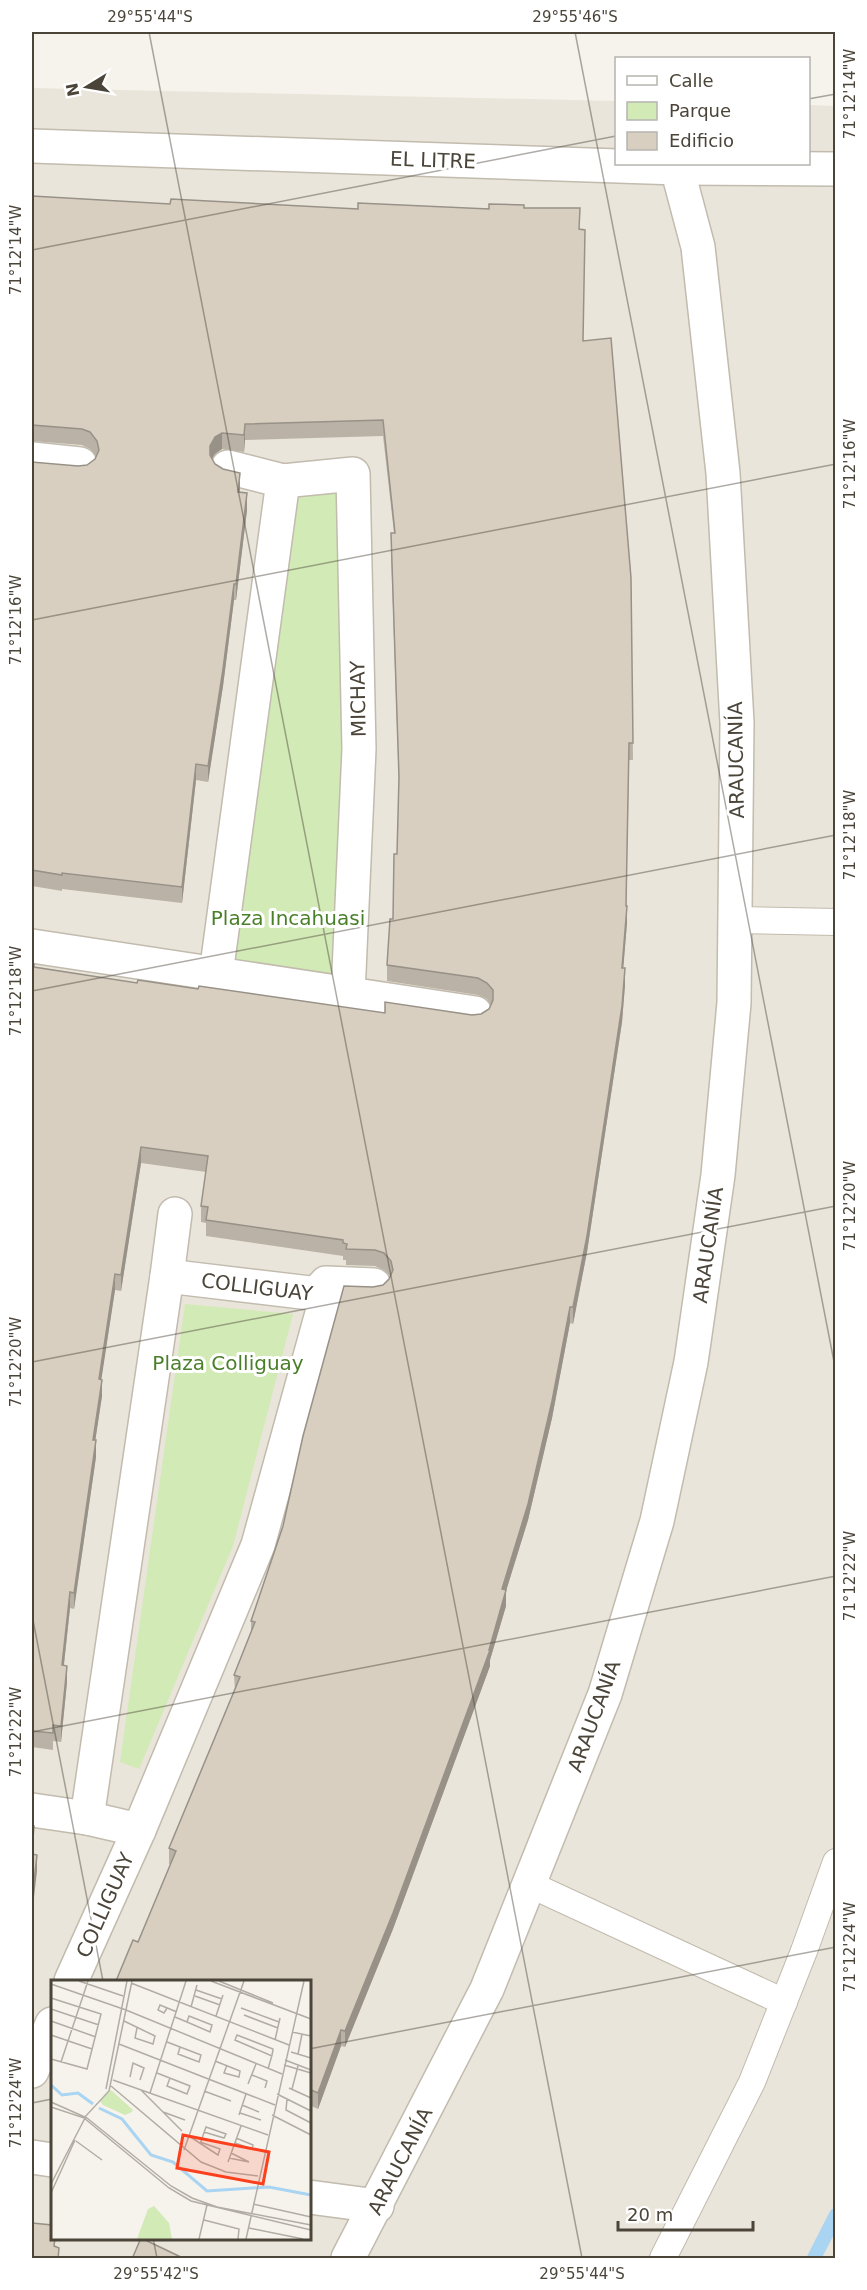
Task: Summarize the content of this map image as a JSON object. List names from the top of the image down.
{
  "streets": {
    "street": [
      "EL LITRE",
      "MICHAY",
      "ARAUCANÍA",
      "COLLIGUAY"
    ]
  },
  "crossings": [
    ["EL LITRE", "ARAUCANÍA"]
  ],
  "parks": ["Plaza Incahuasi", "Plaza Colliguay"],
  "legend": ["Calle", "Parque", "Edificio"],
  "scale_bar": "20 m",
  "north": "left",
  "coordinates": [
    "29°55'44\"S",
    "29°55'46\"S",
    "71°12'14\"W",
    "71°12'16\"W",
    "71°12'18\"W",
    "71°12'20\"W",
    "71°12'22\"W",
    "71°12'24\"W",
    "29°55'42\"S"
  ]
}
